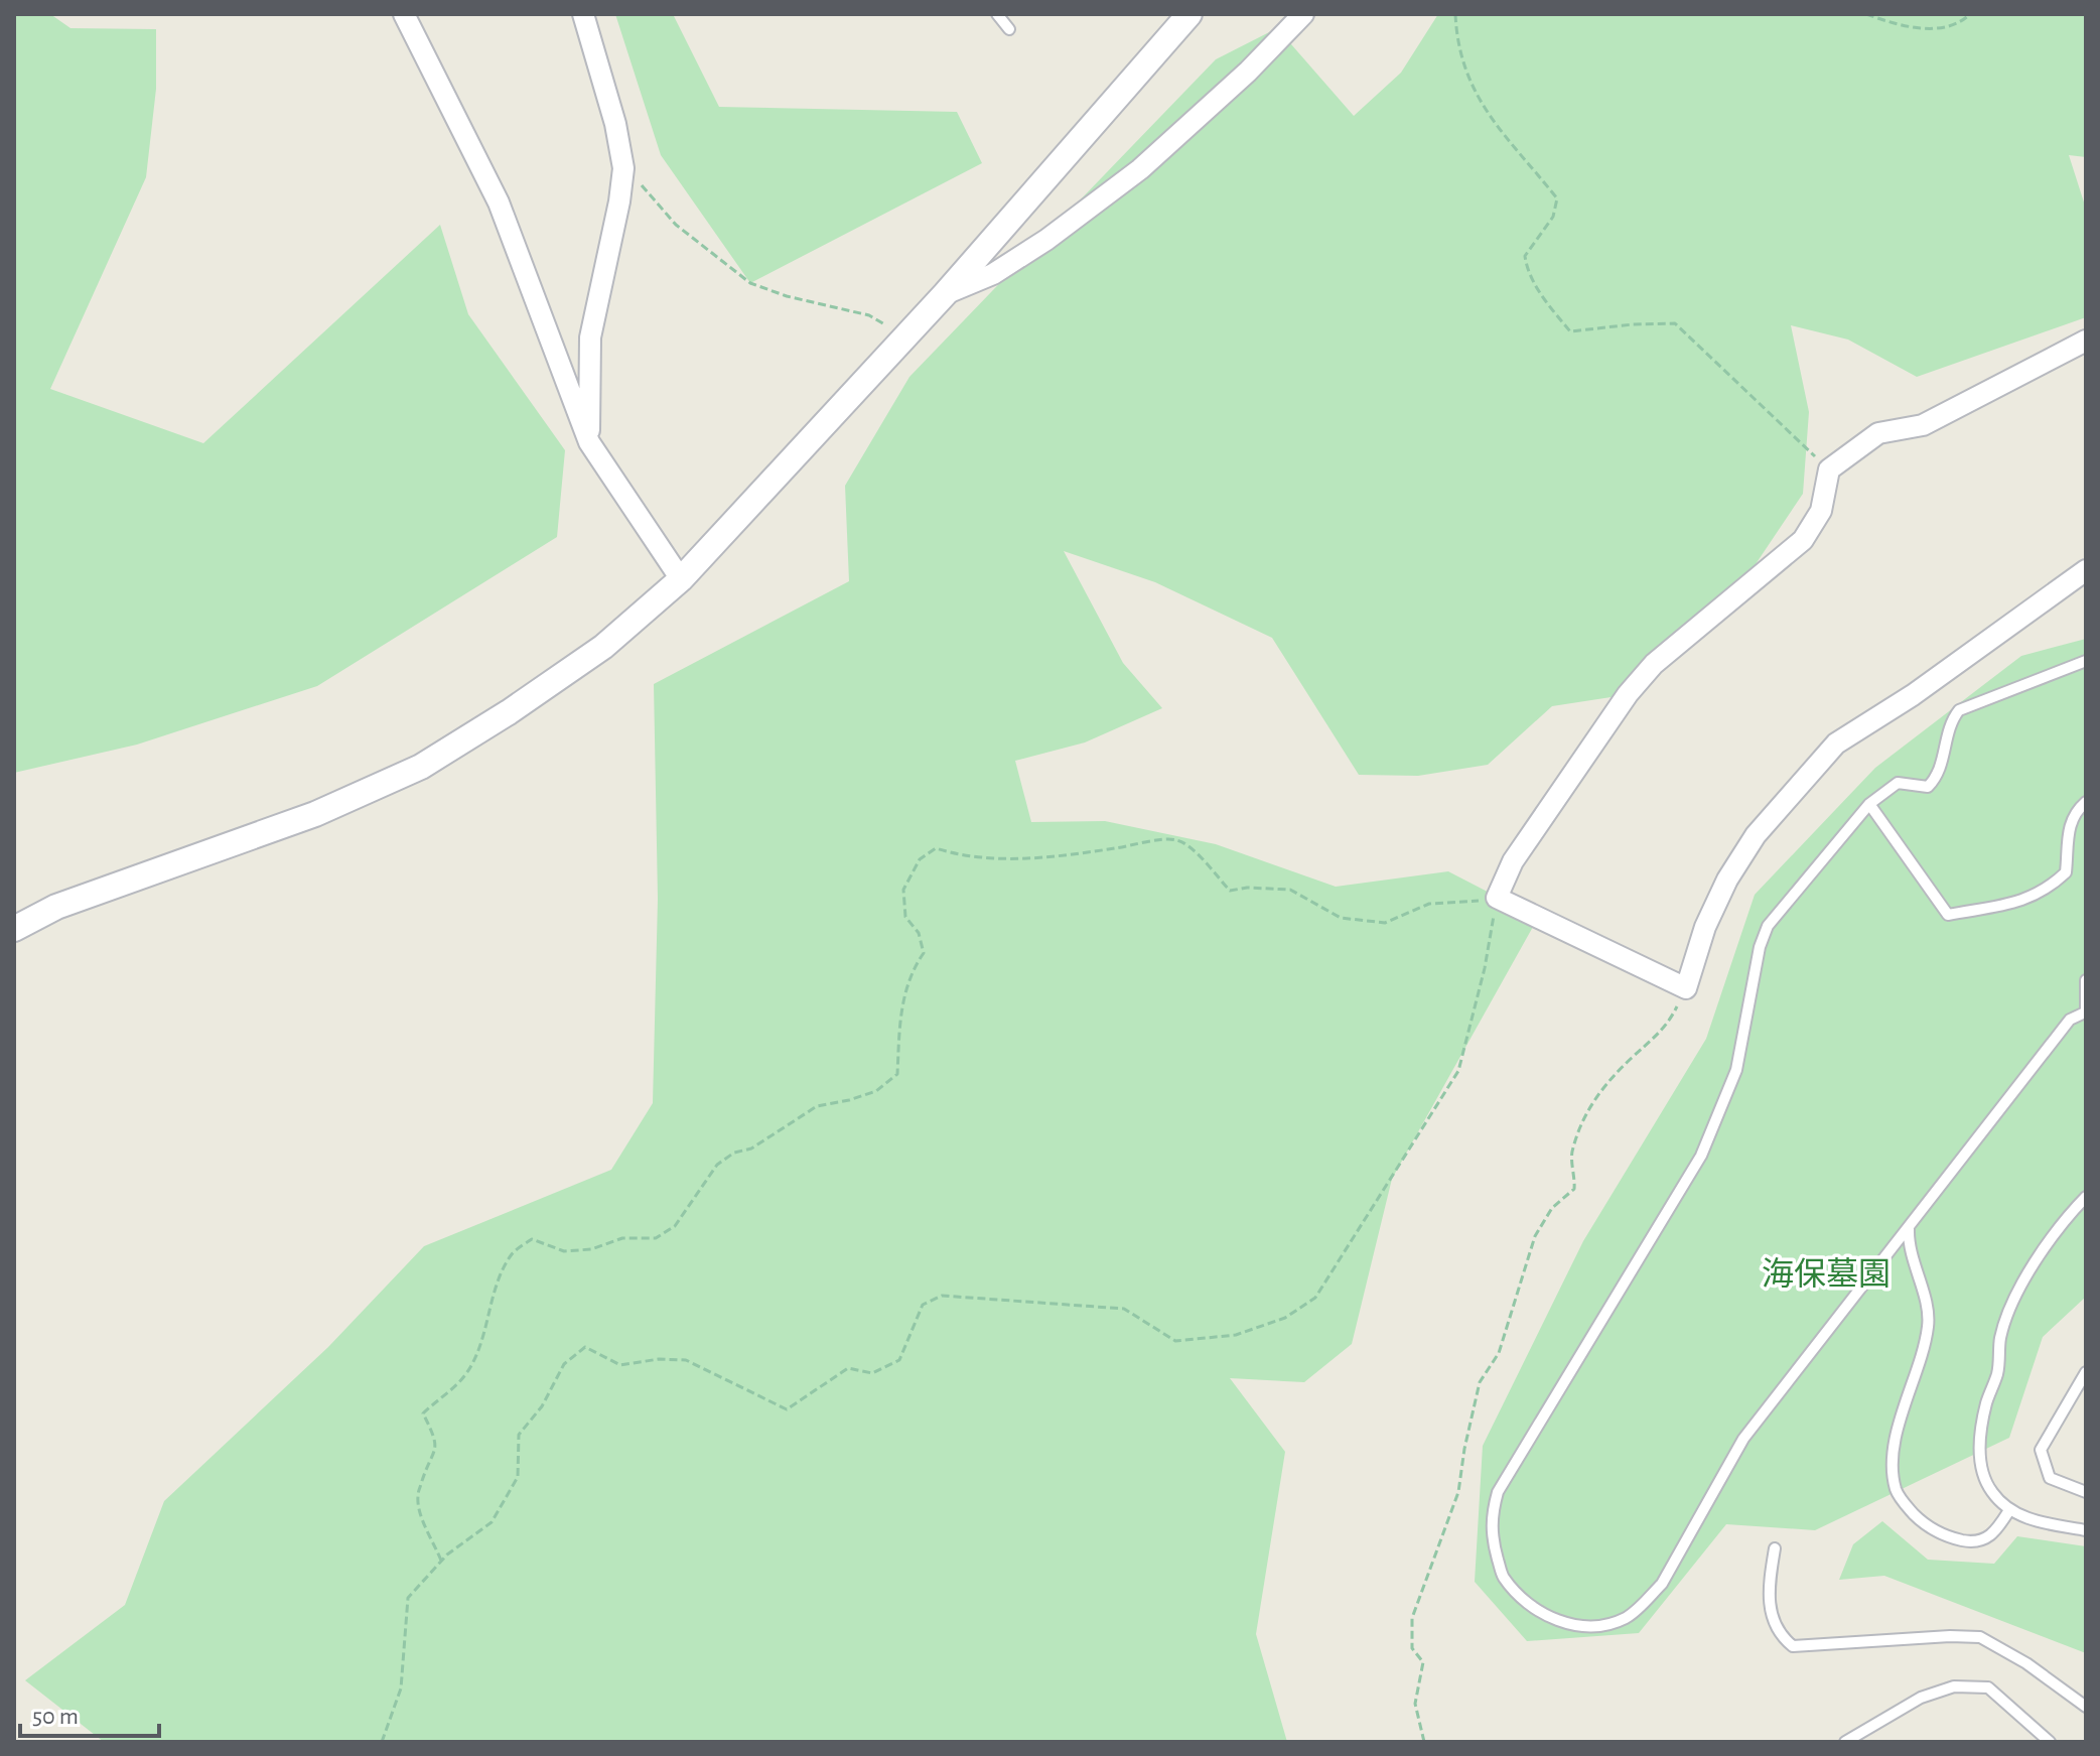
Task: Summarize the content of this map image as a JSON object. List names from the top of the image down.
{
  "parks": ["海保墓園"],
  "scale_bar": "50 m"
}
